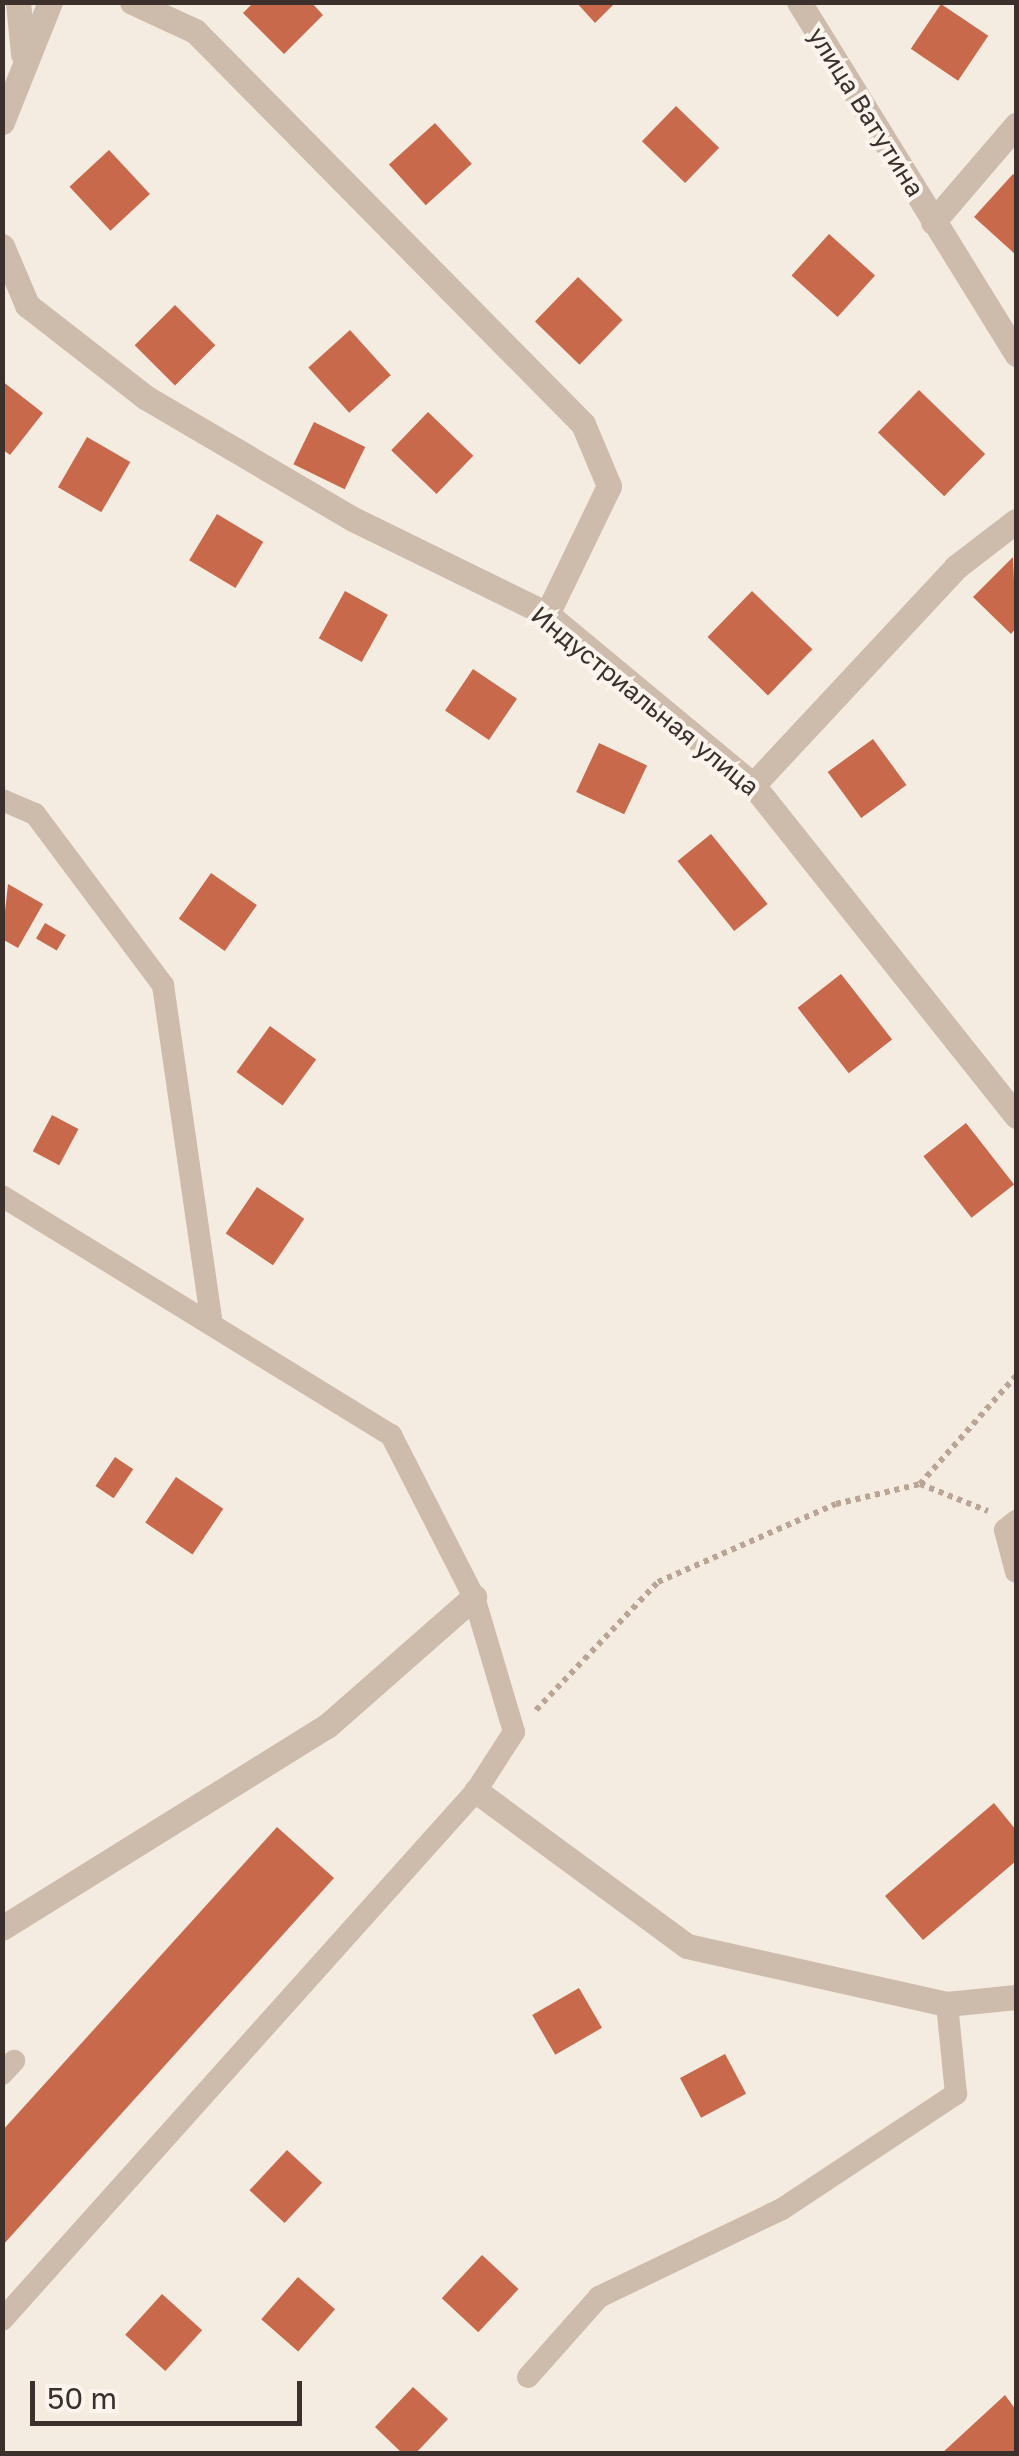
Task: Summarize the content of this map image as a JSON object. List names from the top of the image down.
{
  "streets": {
    "street": ["улица Ватутина", "Индустриальная улица"]
  },
  "scale_bar": "50 m"
}
